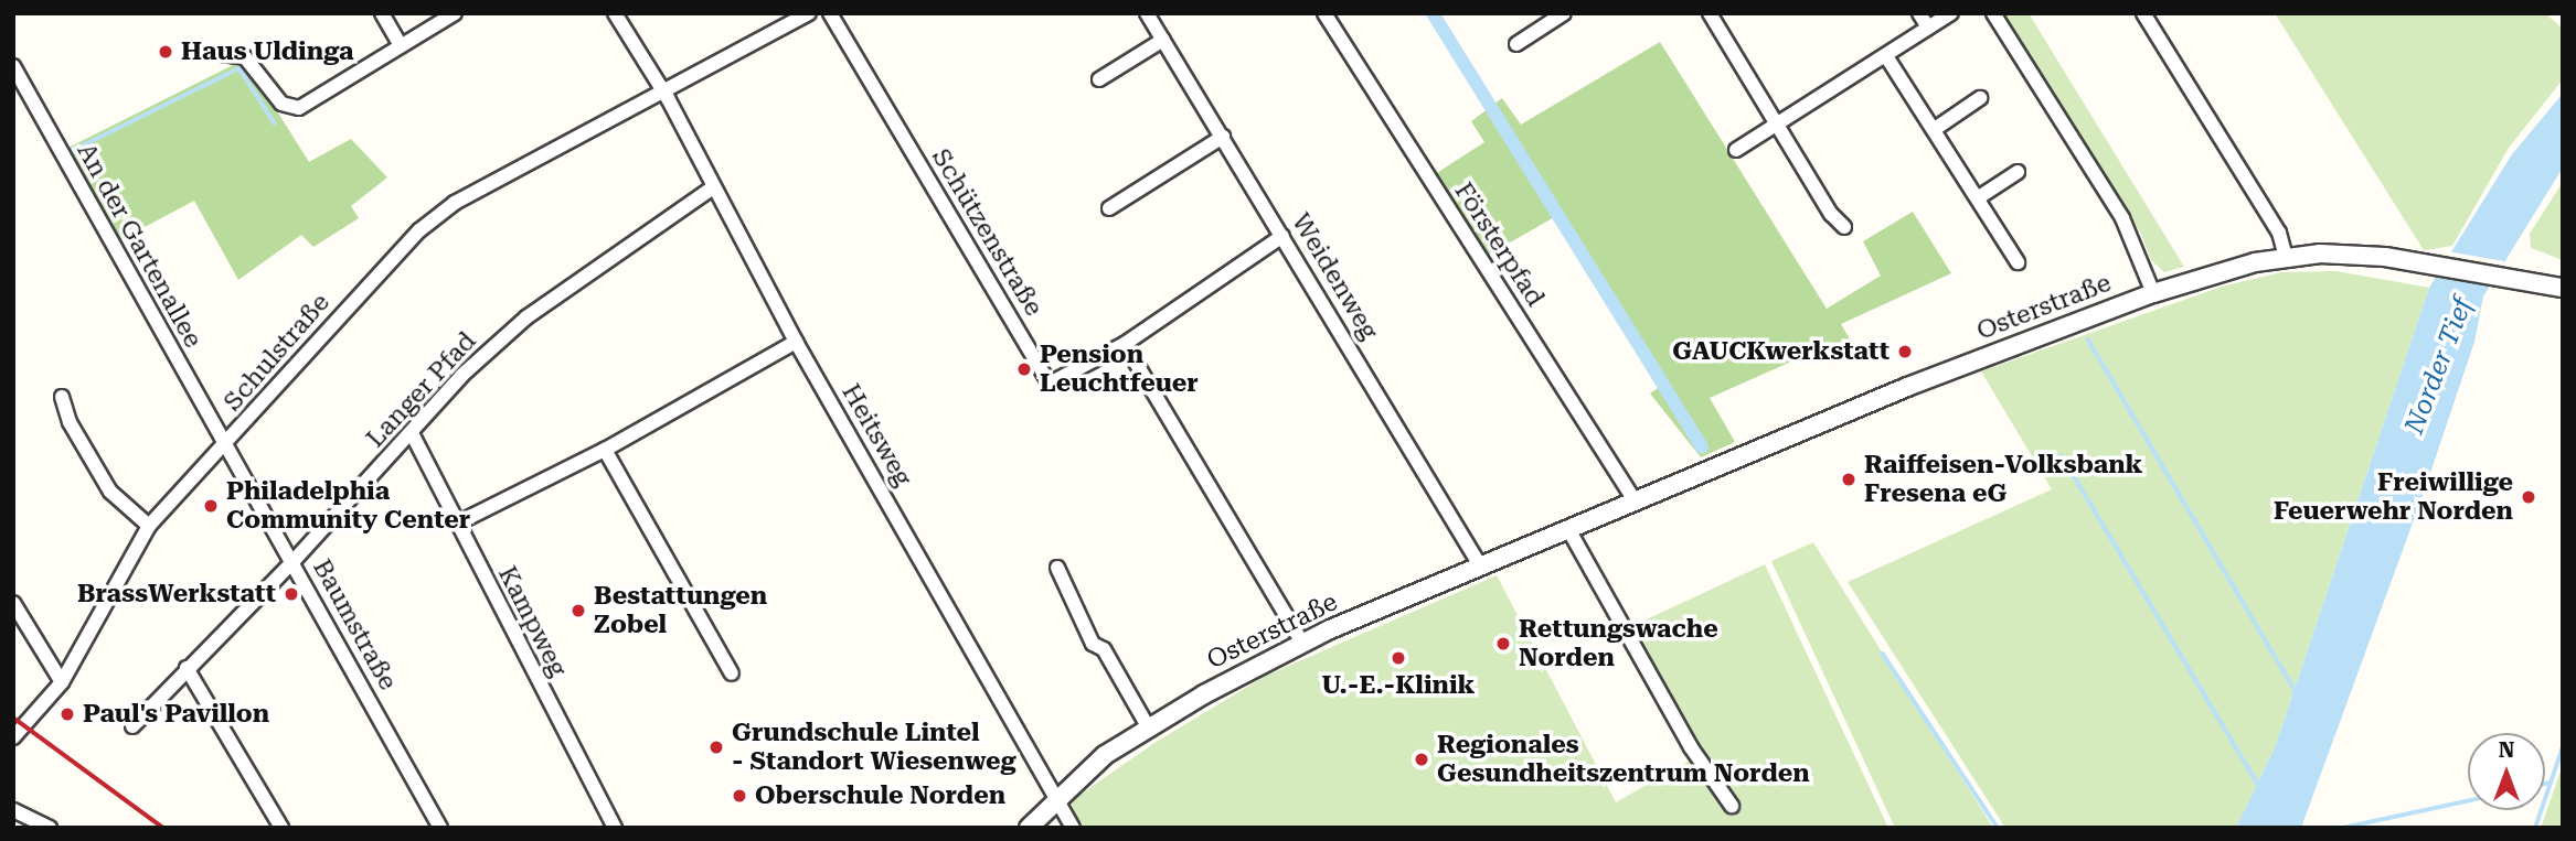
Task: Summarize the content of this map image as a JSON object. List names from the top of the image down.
{
  "streets": {
    "street": [
      "Schützenstraße",
      "Försterpfad",
      "An der Gartenallee",
      "Weidenweg",
      "Osterstraße",
      "Schulstraße",
      "Langer Pfad",
      "Heitsweg",
      "Kampweg",
      "Baumstraße"
    ]
  },
  "crossings": [
    ["Försterpfad", "Osterstraße"],
    ["An der Gartenallee", "Schulstraße"],
    ["An der Gartenallee", "Baumstraße"],
    ["Weidenweg", "Osterstraße"],
    ["Osterstraße", "Heitsweg"],
    ["Schulstraße", "Heitsweg"],
    ["Schulstraße", "Baumstraße"],
    ["Langer Pfad", "Heitsweg"],
    ["Langer Pfad", "Kampweg"],
    ["Langer Pfad", "Baumstraße"]
  ],
  "water": ["Norder Tief"],
  "places": [
    "Haus Uldinga",
    "GAUCKwerkstatt",
    "Pension Leuchtfeuer",
    "Raiffeisen-Volksbank Fresena eG",
    "Freiwillige Feuerwehr Norden",
    "Philadelphia Community Center",
    "BrassWerkstatt",
    "Bestattungen Zobel",
    "Rettungswache Norden",
    "U.-E.-Klinik",
    "Paul's Pavillon",
    "Grundschule Lintel - Standort Wiesenweg",
    "Regionales Gesundheitszentrum Norden",
    "Oberschule Norden"
  ],
  "north": "top"
}
